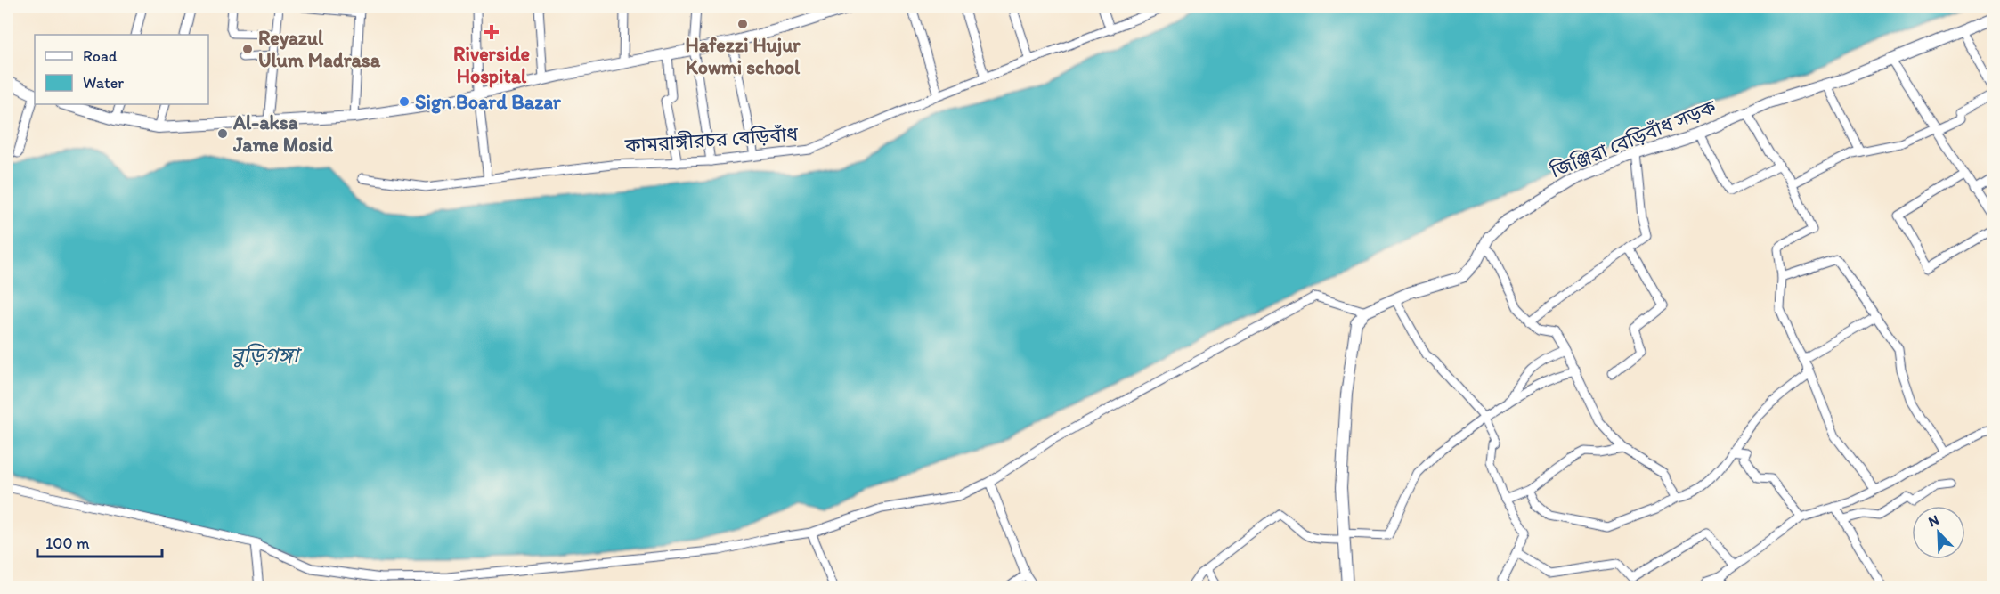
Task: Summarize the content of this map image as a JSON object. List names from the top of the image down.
{
  "streets": {
    "street": ["জিঞ্জিরা বেড়িবাঁধ সড়ক", "কামরাঙ্গীরচর বেড়িবাঁধ"]
  },
  "water": ["বুড়িগঙ্গা"],
  "places": {
    "other": [
      "Hafezzi Hujur Kowmi school",
      "Reyazul Ulum Madrasa",
      "Sign Board Bazar",
      "Al-aksa Jame Mosid"
    ],
    "health": ["Riverside Hospital"]
  },
  "legend": ["Road", "Water"],
  "scale_bar": "100 m",
  "north": "top left"
}
